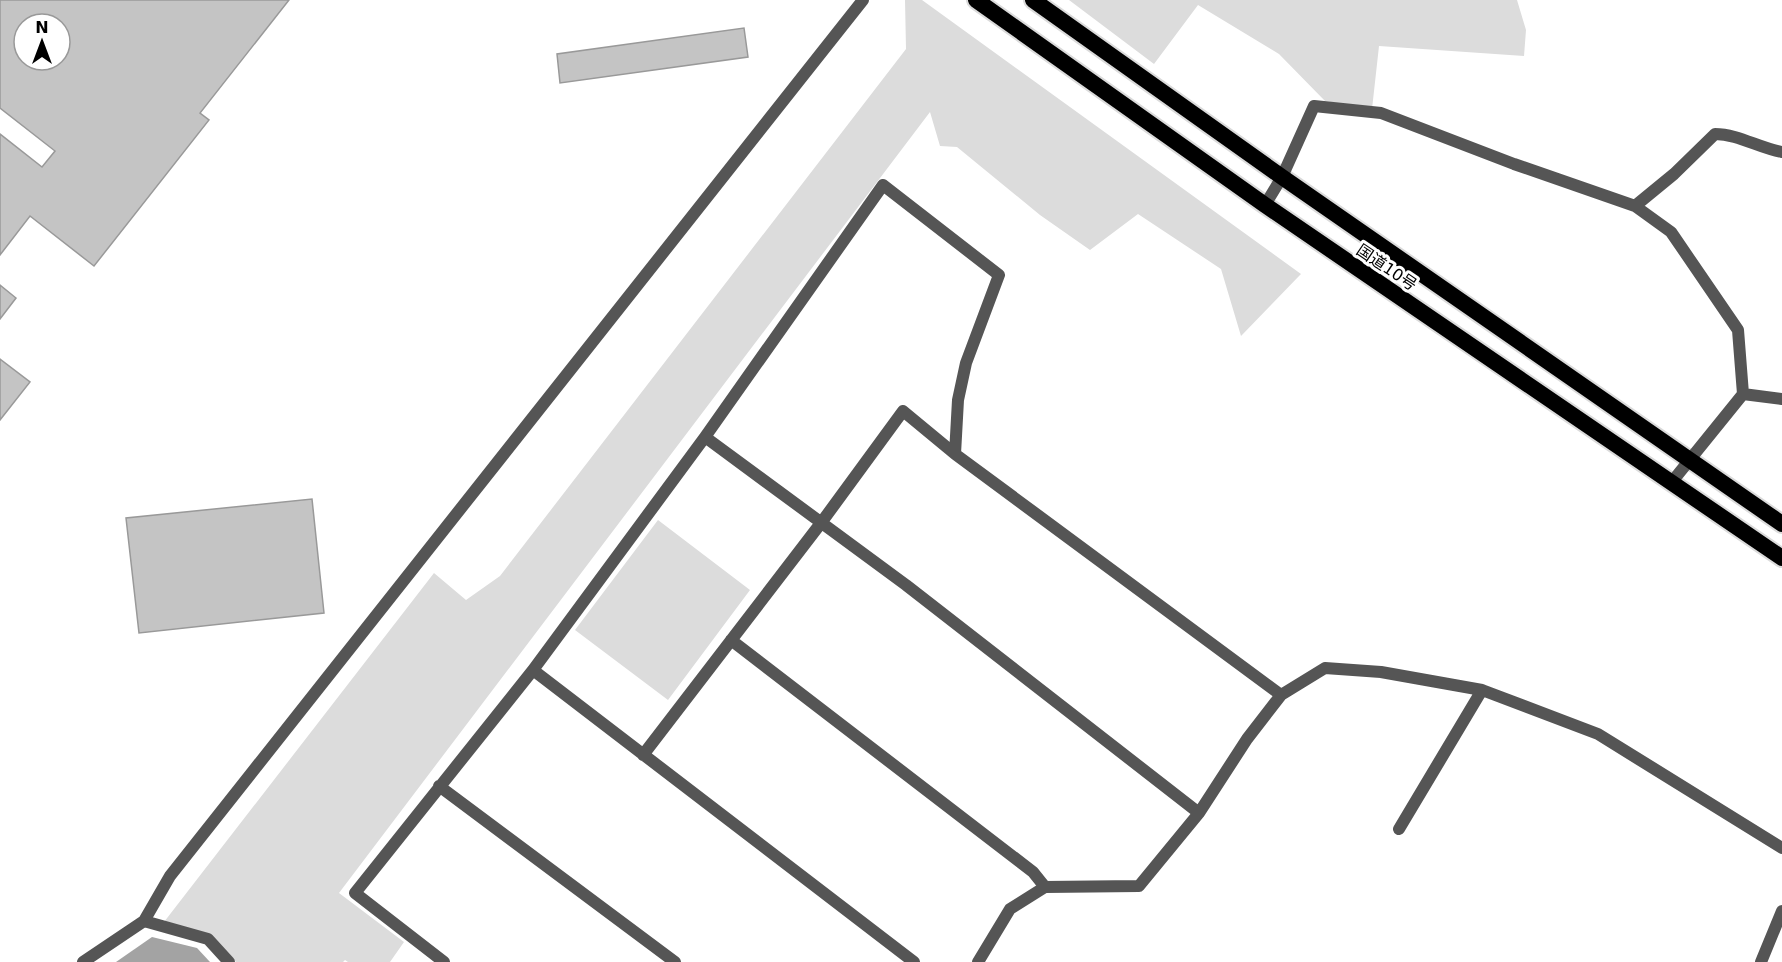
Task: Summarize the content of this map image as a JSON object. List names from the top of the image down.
{
  "streets": {
    "highway": ["国道10号"]
  },
  "north": "top"
}
